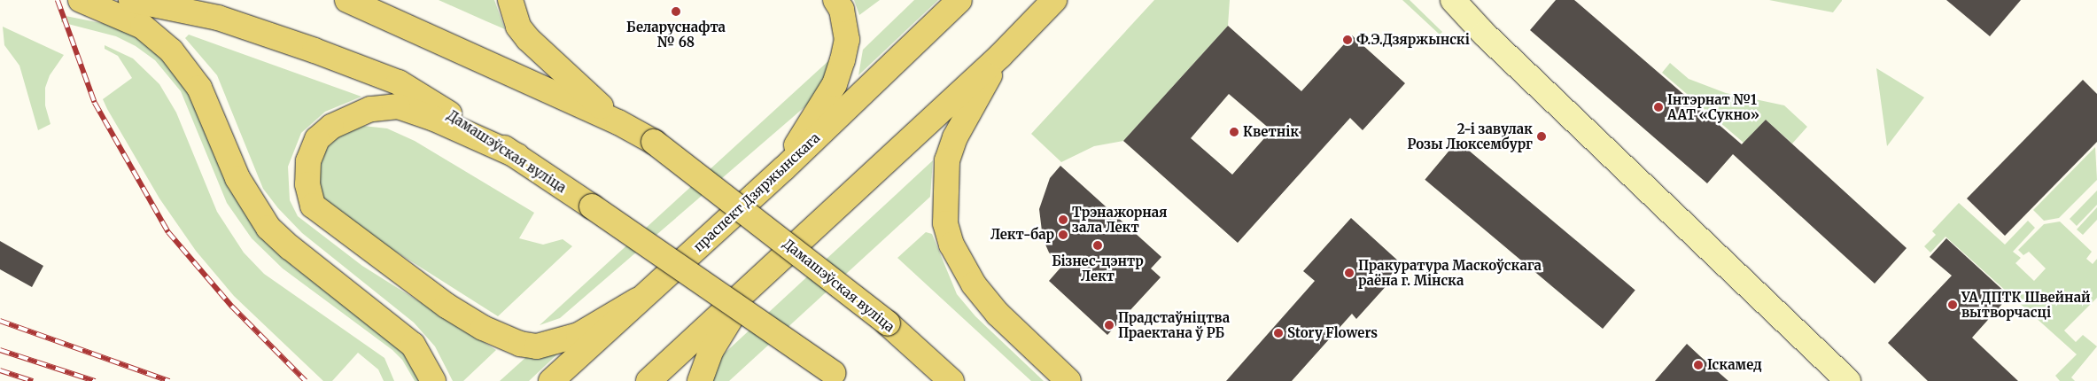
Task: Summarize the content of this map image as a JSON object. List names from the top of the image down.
{
  "streets": {
    "main road": ["Дамашэўская вуліца", "праспект Дзяржынскага"]
  },
  "places": [
    "Беларуснафта № 68",
    "Ф.Э.Дзяржынскі",
    "Інтэрнат №1 ААТ «Сукно»",
    "Кветнік",
    "2-і завулак Розы Люксембург",
    "Трэнажорная зала Лект",
    "Лект-бар",
    "Бізнес-цэнтр Лект",
    "Пракуратура Маскоўскага раёна г. Мінска",
    "УА ДПТК Швейнай вытворчасці",
    "Прадстаўніцтва Праектана ў РБ",
    "Story Flowers",
    "Іскамед"
  ]
}
